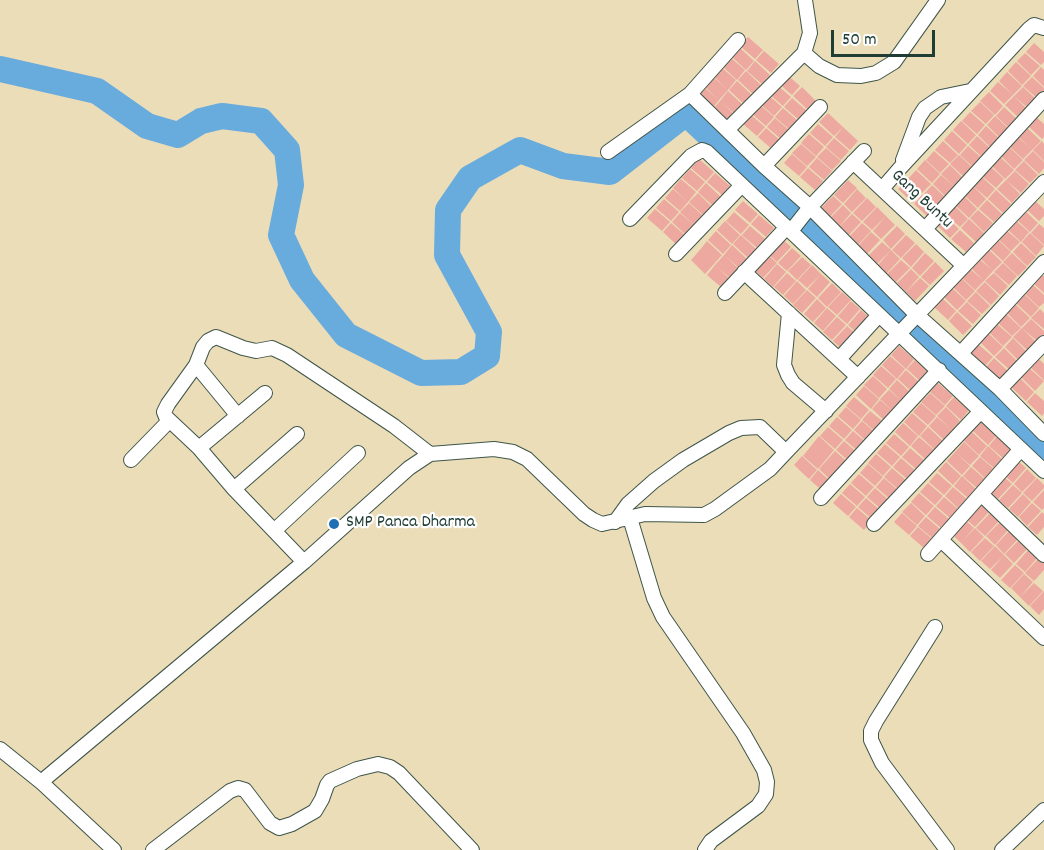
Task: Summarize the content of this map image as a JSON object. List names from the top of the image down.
{
  "streets": {
    "street": ["Gang Buntu"]
  },
  "places": ["SMP Panca Dharma"],
  "scale_bar": "50 m"
}
